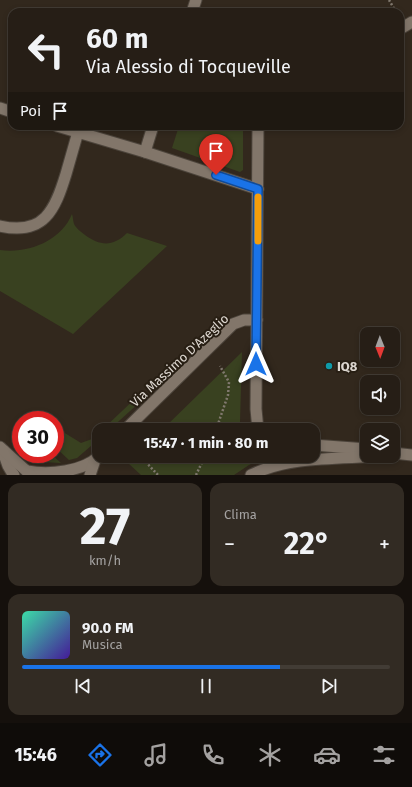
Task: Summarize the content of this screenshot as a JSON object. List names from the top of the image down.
{
  "streets": {
    "street": ["Via Massimo D'Azeglio"]
  },
  "places": ["IQ8"],
  "north": "bottom",
  "page": {
    "turn": ["60 m", "Via Alessio di Tocqueville"],
    "then": "Poi",
    "limit": "30",
    "trip": "15:47 · 1 min · 80 m",
    "tile": [
      ["27", "km/h"],
      "Clima"
    ],
    "heat": ["−", "22°", "+"],
    "song": ["90.0 FM", "Musica"],
    "tabs": "15:46"
  }
}
